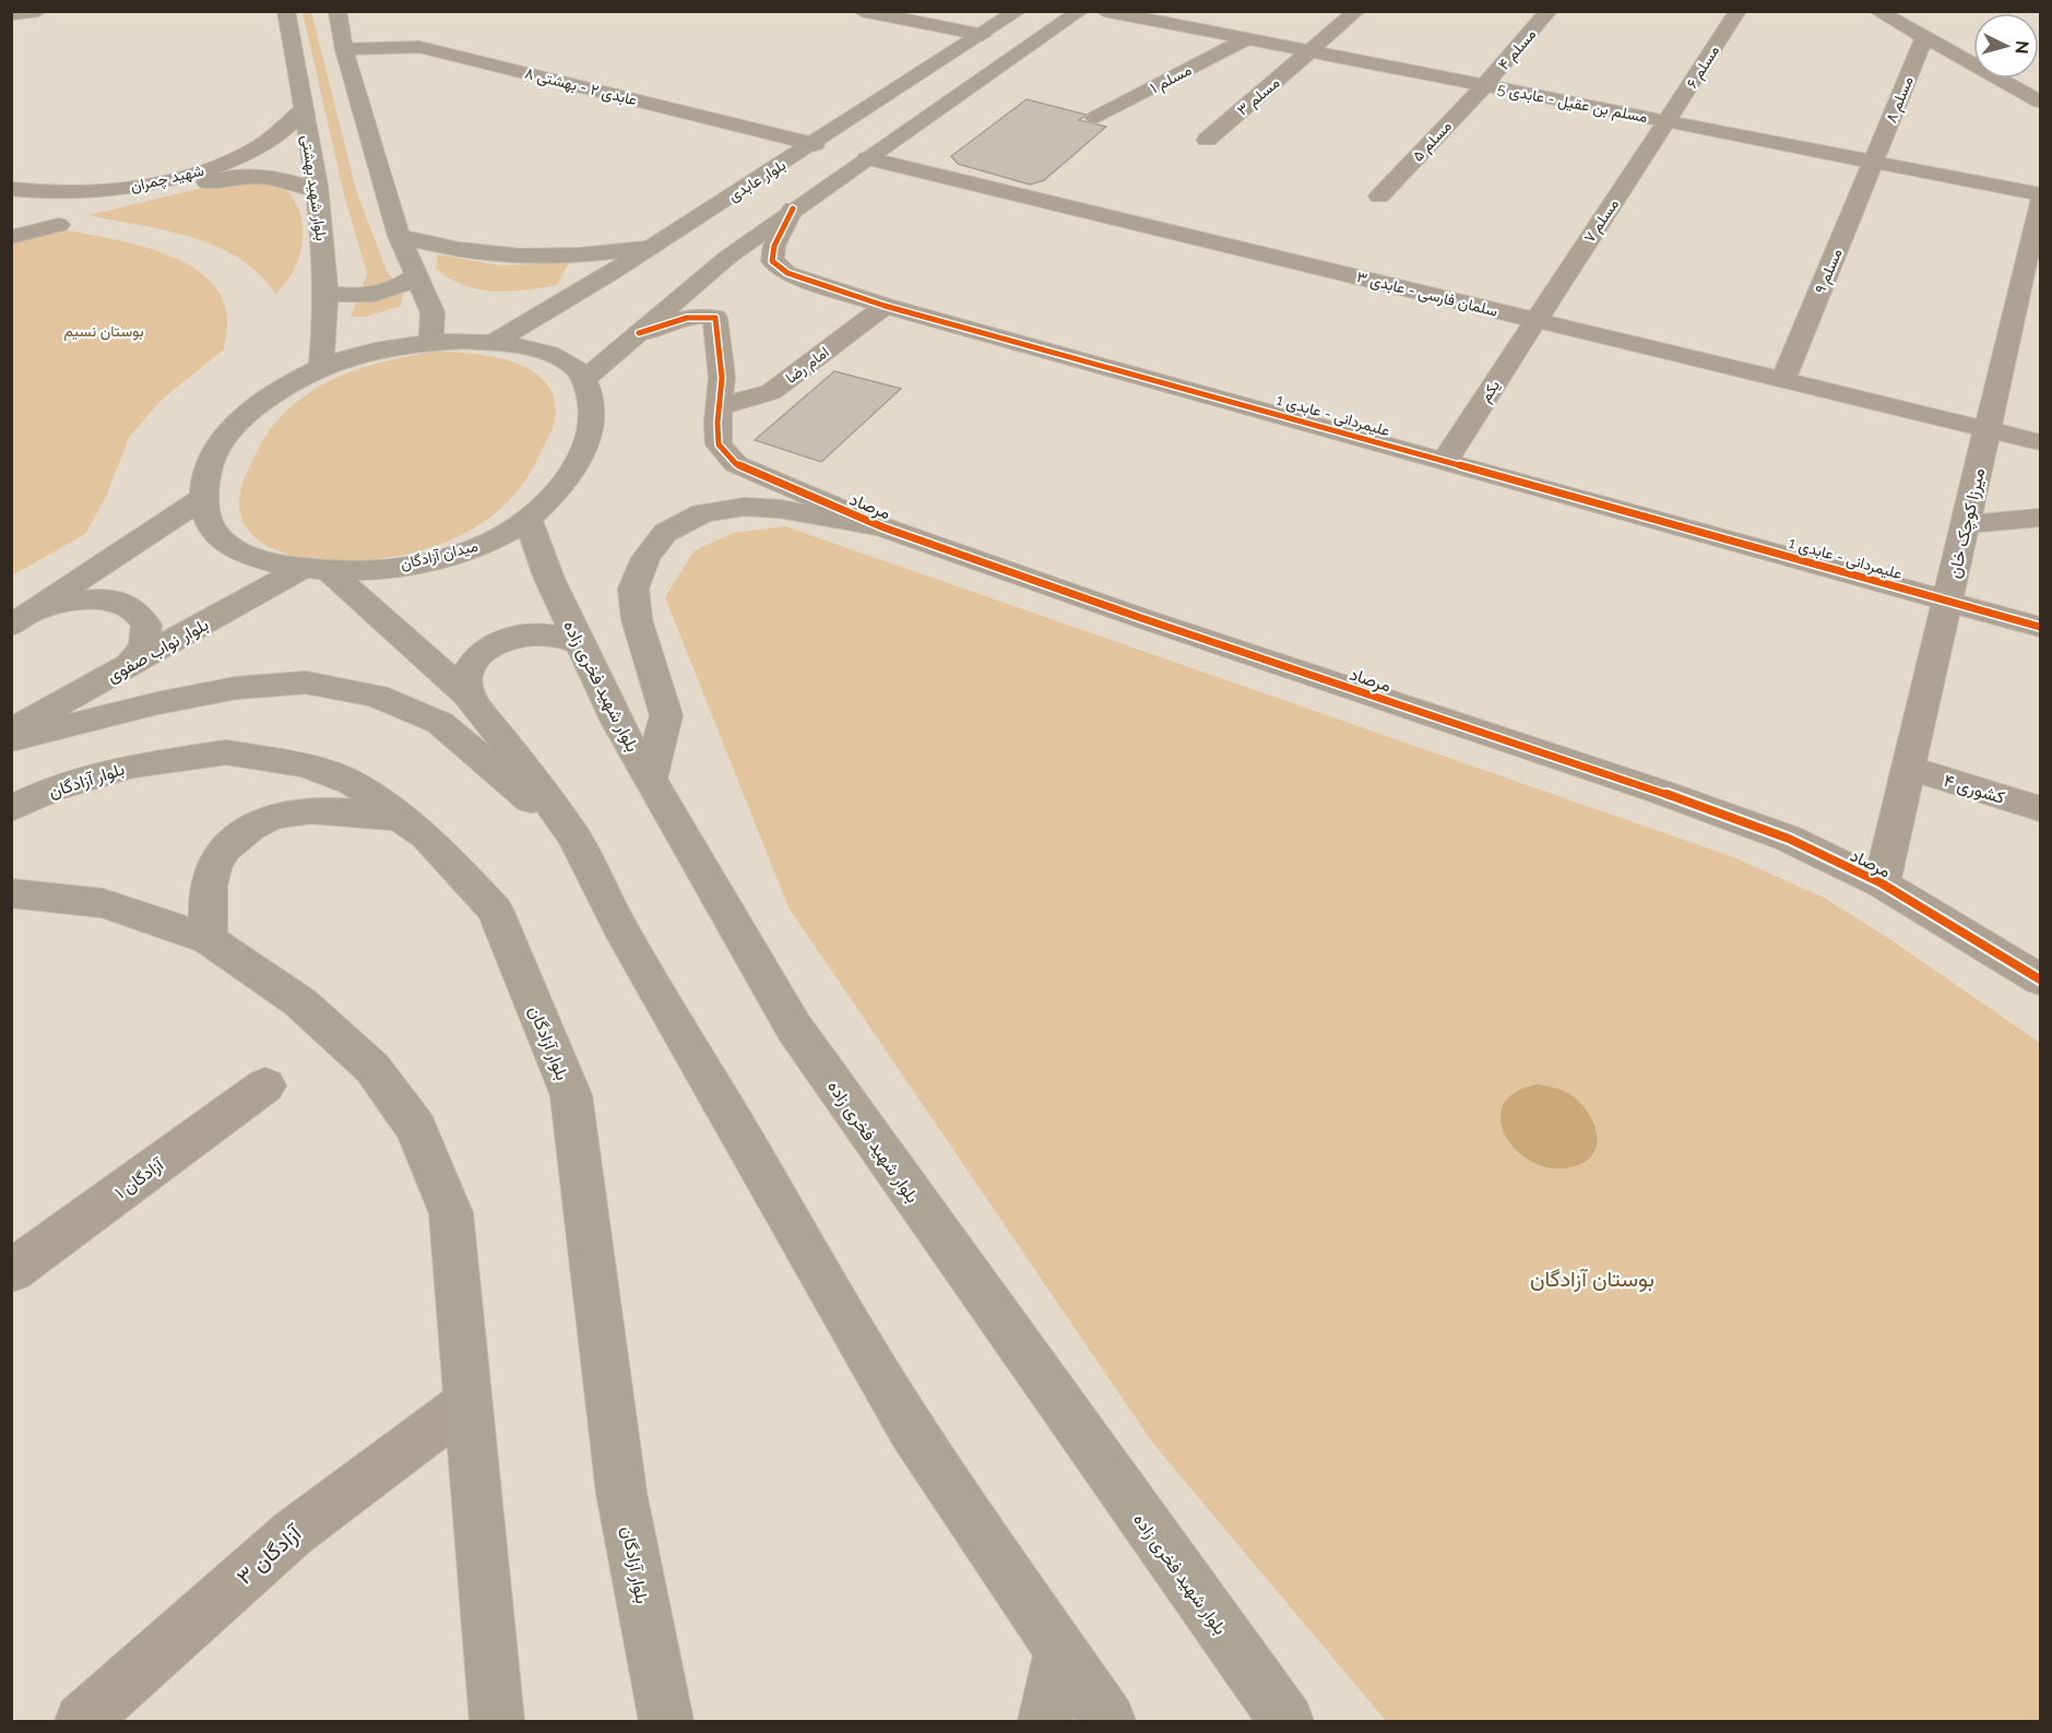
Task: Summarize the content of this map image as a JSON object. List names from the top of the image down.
{
  "streets": {
    "main road": [
      "بلوار عابدی",
      "بلوار شهید بهشتی",
      "میدان آزادگان",
      "بلوار نواب صفوی",
      "بلوار شهید فخری زاده",
      "بلوار آزادگان"
    ],
    "street": [
      "مسلم ۴",
      "مسلم ۶",
      "مسلم ۱",
      "عابدی ۲ - بهشتی ۸",
      "مسلم ۳",
      "مسلم ۸",
      "مسلم بن عقیل - عابدی 5",
      "مسلم ۵",
      "شهید چمران",
      "مسلم ۷",
      "مسلم ۹",
      "سلمان فارسی - عابدی ۳",
      "امام رضا",
      "یکم",
      "علیمردانی - عابدی 1",
      "مرصاد",
      "میرزا کوچک خان",
      "کشوری ۴",
      "آزادگان ۱",
      "آزادگان ۳"
    ]
  },
  "crossings": [
    ["مسلم ۴", "مسلم بن عقیل - عابدی 5"],
    ["مسلم ۴", "مسلم ۵"],
    ["مسلم ۶", "مسلم بن عقیل - عابدی 5"],
    ["مسلم ۶", "مسلم ۷"],
    ["مسلم ۱", "مسلم بن عقیل - عابدی 5"],
    ["عابدی ۲ - بهشتی ۸", "بلوار عابدی"],
    ["مسلم ۳", "مسلم بن عقیل - عابدی 5"],
    ["مسلم ۸", "مسلم بن عقیل - عابدی 5"],
    ["مسلم ۸", "مسلم ۹"],
    ["مسلم بن عقیل - عابدی 5", "مسلم ۵"],
    ["مسلم بن عقیل - عابدی 5", "مسلم ۷"],
    ["مسلم بن عقیل - عابدی 5", "مسلم ۹"],
    ["شهید چمران", "بلوار شهید بهشتی"],
    ["بلوار عابدی", "میدان آزادگان"],
    ["بلوار شهید بهشتی", "میدان آزادگان"],
    ["مسلم ۷", "سلمان فارسی - عابدی ۳"],
    ["مسلم ۷", "یکم"],
    ["مسلم ۹", "سلمان فارسی - عابدی ۳"],
    ["سلمان فارسی - عابدی ۳", "یکم"],
    ["سلمان فارسی - عابدی ۳", "میرزا کوچک خان"],
    ["امام رضا", "علیمردانی - عابدی 1"],
    ["امام رضا", "مرصاد"],
    ["یکم", "علیمردانی - عابدی 1"],
    ["علیمردانی - عابدی 1", "میرزا کوچک خان"],
    ["مرصاد", "میرزا کوچک خان"],
    ["میرزا کوچک خان", "کشوری ۴"],
    ["میدان آزادگان", "بلوار نواب صفوی"],
    ["میدان آزادگان", "بلوار شهید فخری زاده"]
  ],
  "parks": ["بوستان نسیم", "بوستان آزادگان"],
  "north": "right"
}
